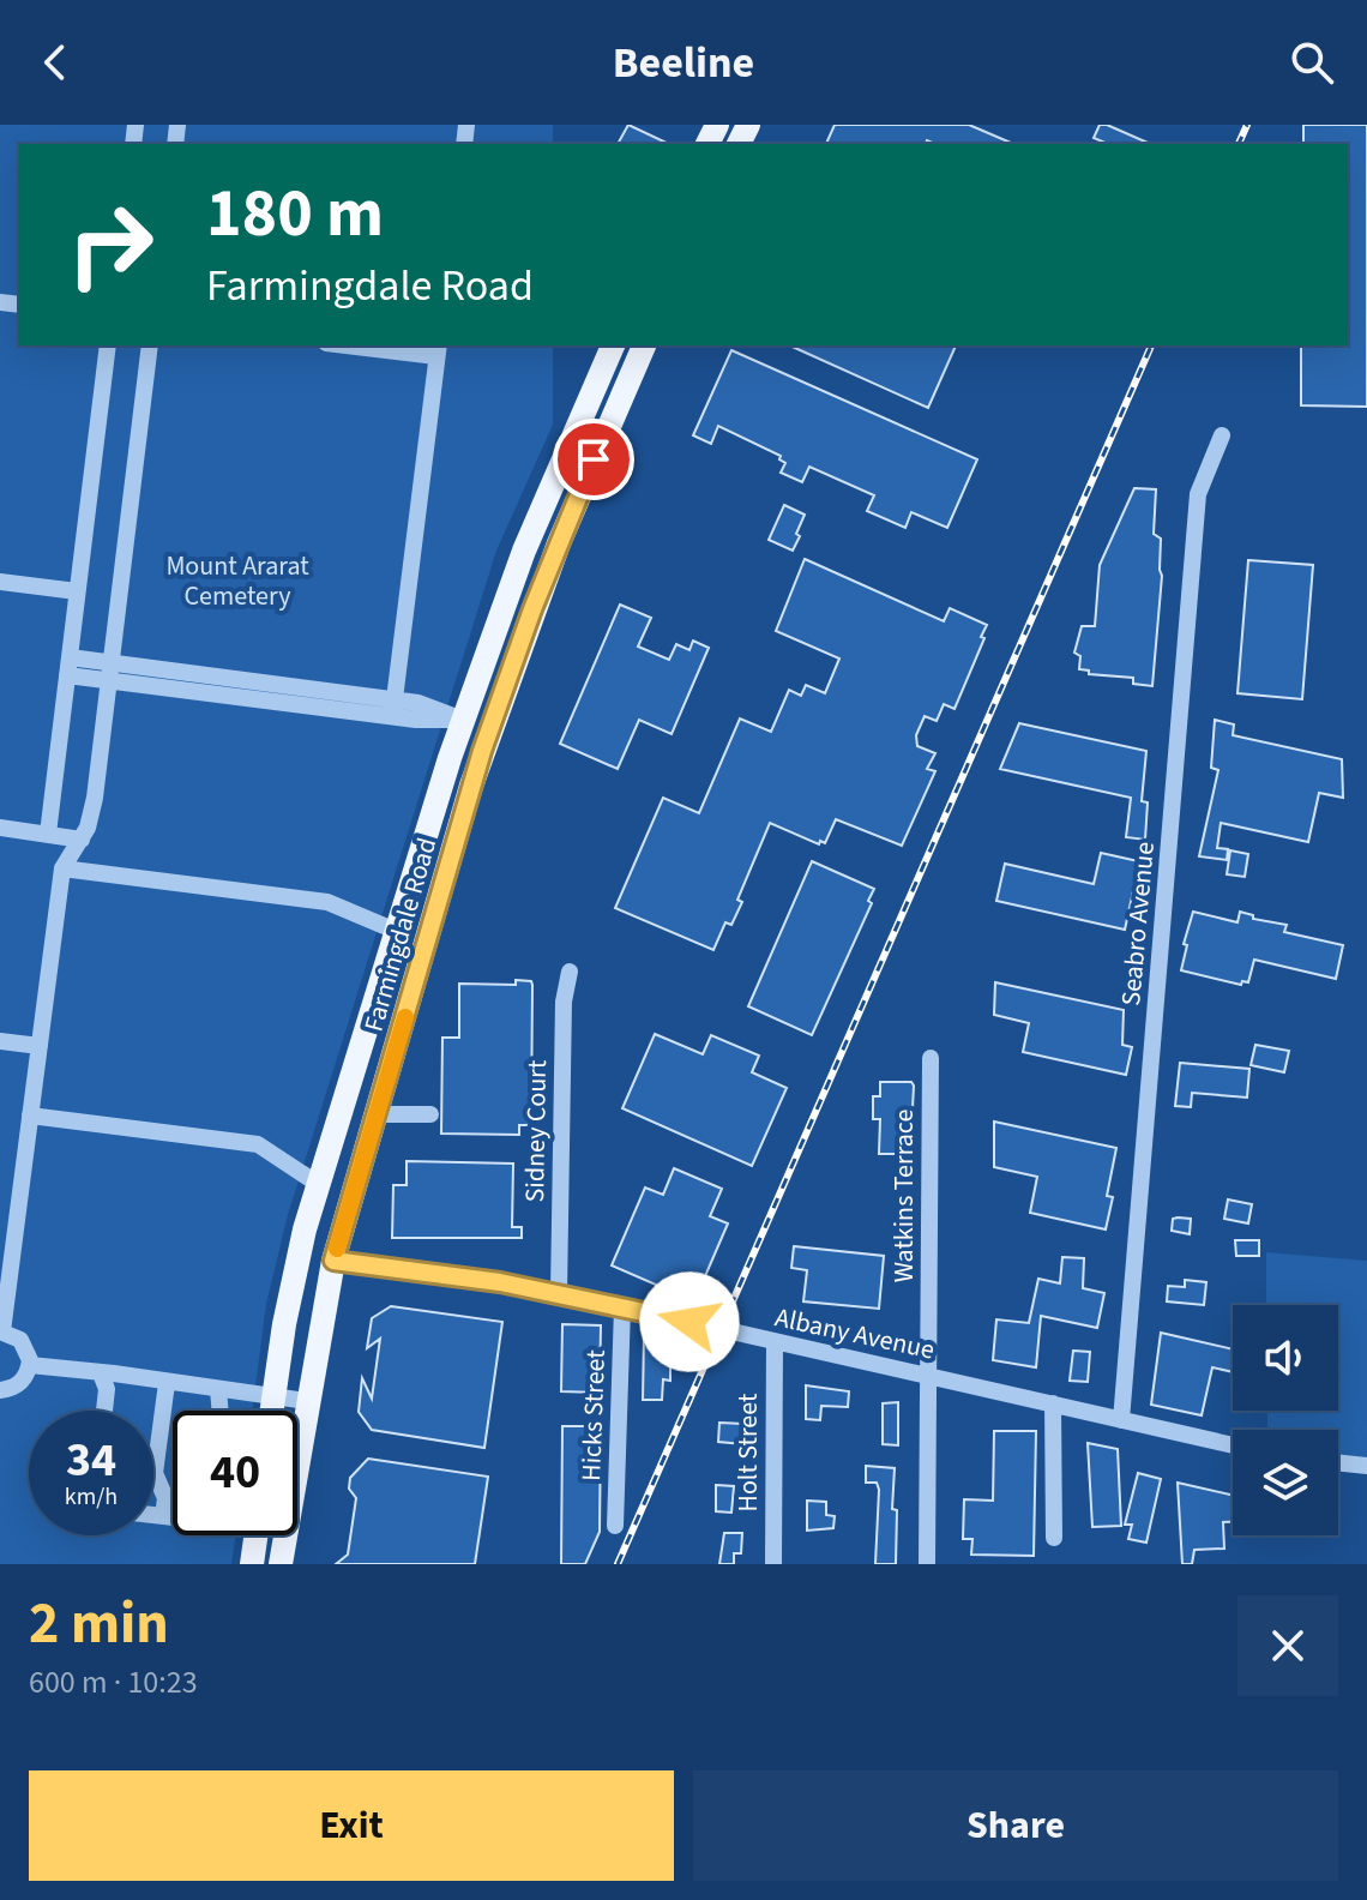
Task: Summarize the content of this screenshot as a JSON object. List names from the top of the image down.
{
  "streets": {
    "main road": ["Farmingdale Road"],
    "street": [
      "Seabro Avenue",
      "Sidney Court",
      "Watkins Terrace",
      "Albany Avenue",
      "Hicks Street",
      "Holt Street"
    ]
  },
  "crossings": [
    ["Seabro Avenue", "Albany Avenue"],
    ["Farmingdale Road", "Albany Avenue"],
    ["Sidney Court", "Albany Avenue"],
    ["Watkins Terrace", "Albany Avenue"],
    ["Albany Avenue", "Hicks Street"],
    ["Albany Avenue", "Holt Street"]
  ],
  "parks": ["Mount Ararat Cemetery"],
  "page": {
    "header": "Beeline",
    "turn": ["180 m", "Farmingdale Road"],
    "speed": "34 km/h",
    "limit": "40",
    "heading": ["2 min", "600 m · 10:23"],
    "buttons": ["Exit", "Share"]
  }
}
